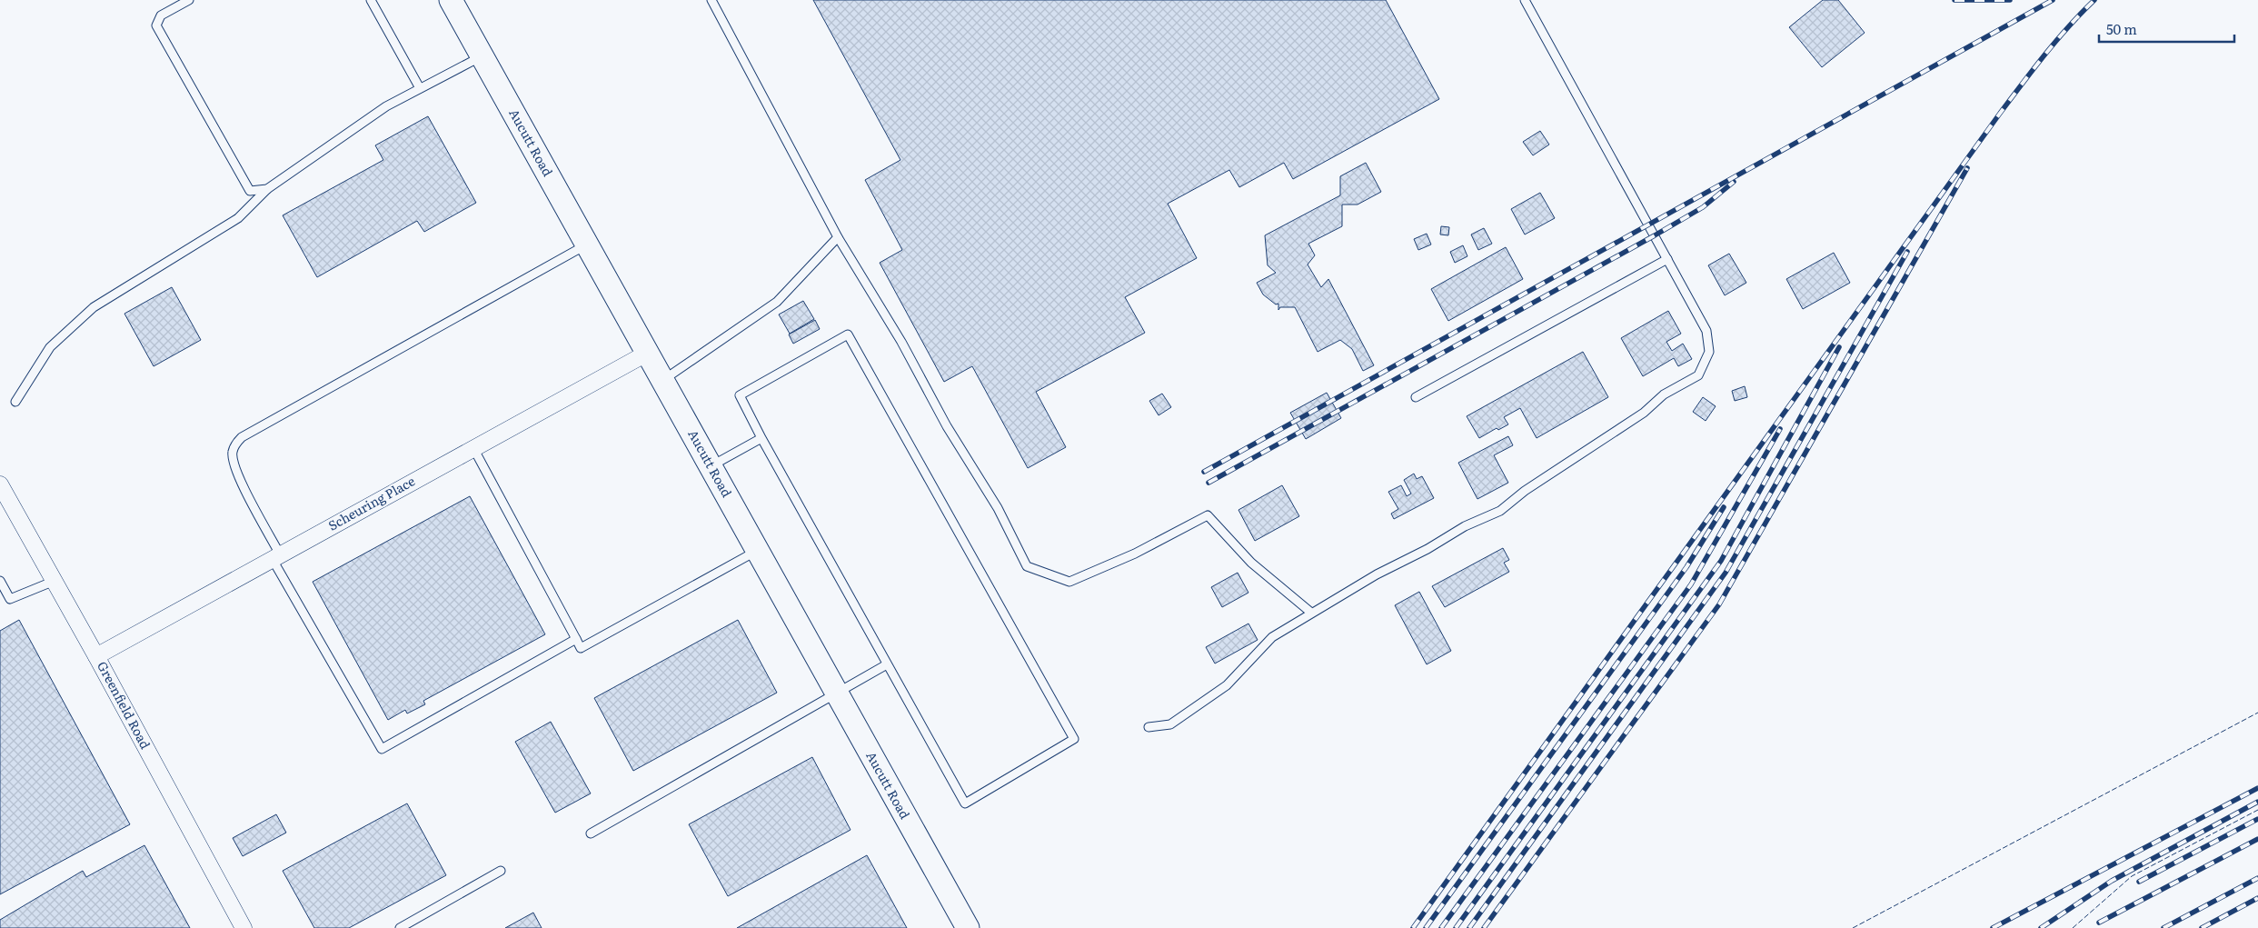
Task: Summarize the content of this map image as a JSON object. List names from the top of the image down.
{
  "streets": {
    "street": ["Aucutt Road", "Scheuring Place", "Greenfield Road"]
  },
  "crossings": [
    ["Aucutt Road", "Scheuring Place"],
    ["Scheuring Place", "Greenfield Road"]
  ],
  "scale_bar": "50 m"
}
